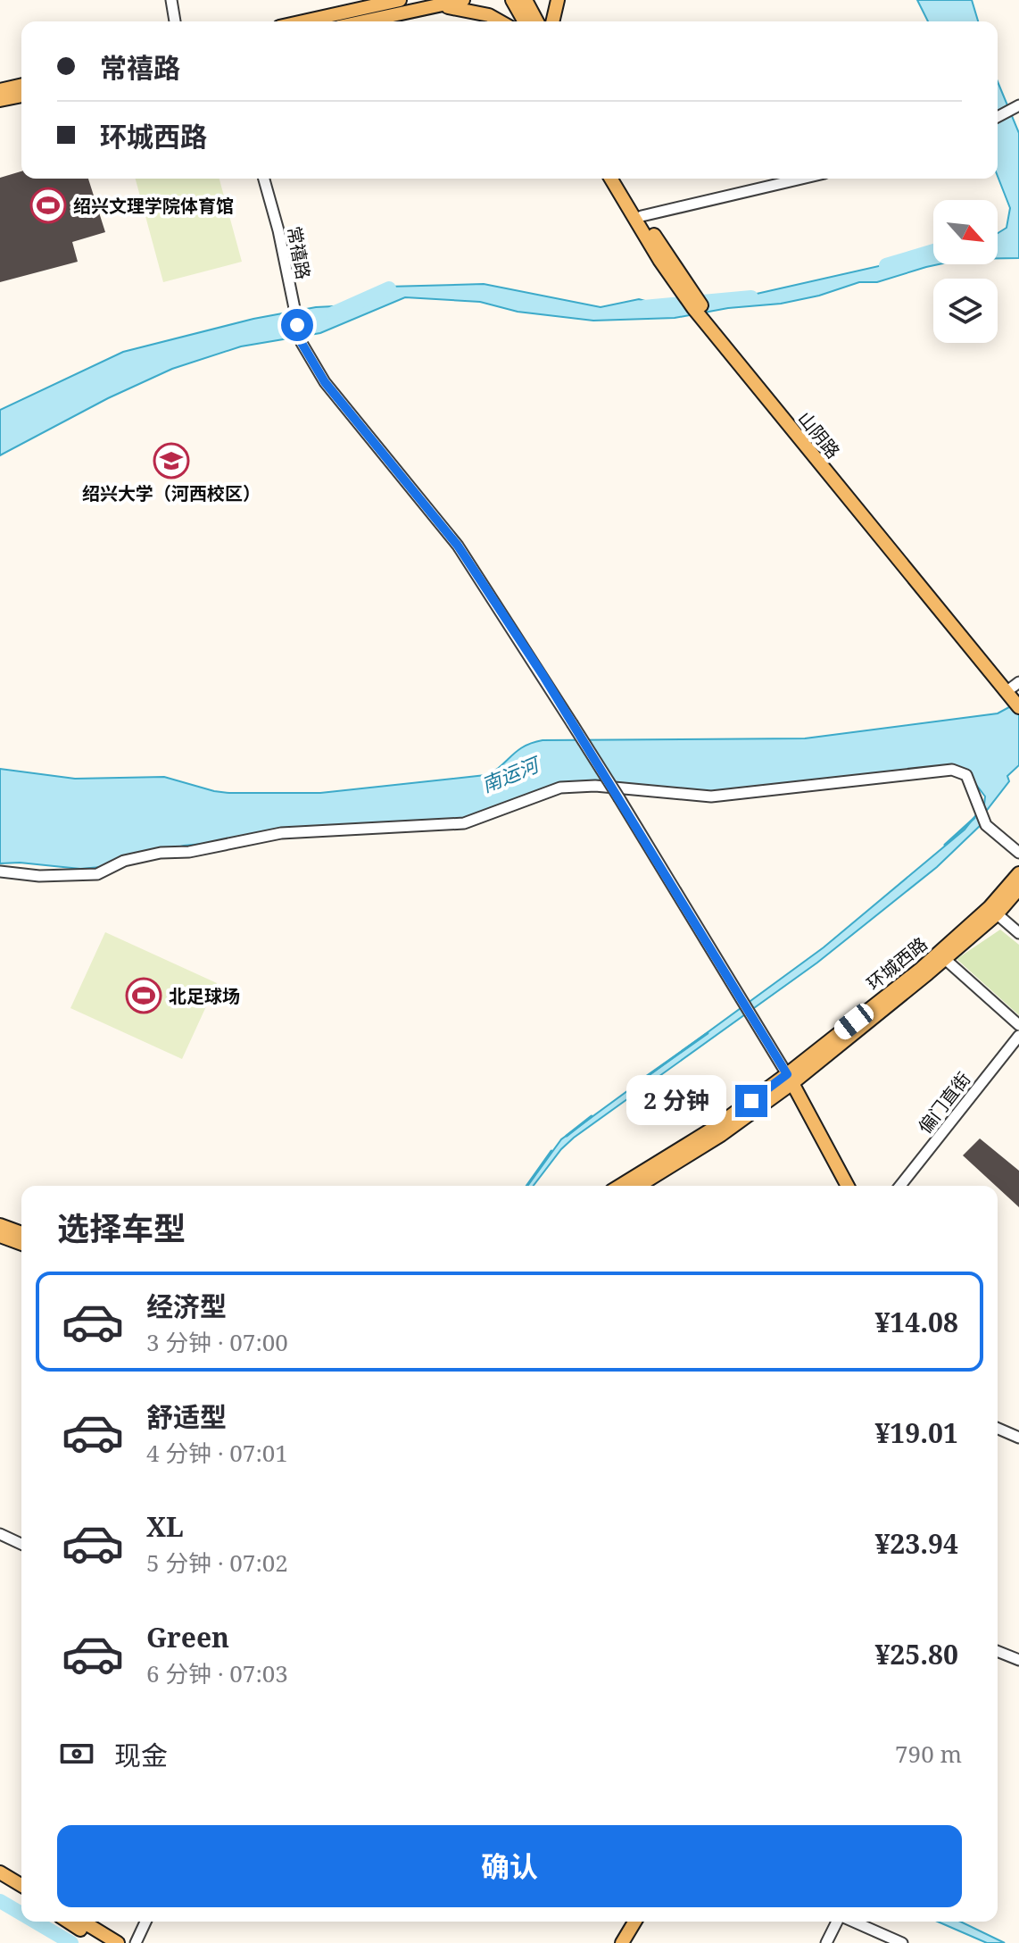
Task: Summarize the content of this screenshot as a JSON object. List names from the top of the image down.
{
  "streets": {
    "main road": ["山阴路", "环城西路"],
    "street": ["常禧路", "偏门直街"]
  },
  "crossings": [
    ["常禧路", "环城西路"]
  ],
  "water": ["南运河"],
  "places": {
    "sports": ["绍兴文理学院体育馆", "北足球场"],
    "school or university": ["绍兴大学（河西校区）"]
  },
  "north": "bottom right",
  "page": {
    "banner": ["常禧路", "环城西路"],
    "bubble": "2 分钟",
    "heading": "选择车型",
    "list": [
      {
        "name": "经济型",
        "note": "3 分钟 · 07:00",
        "value": "¥14.08"
      },
      {
        "name": "舒适型",
        "note": "4 分钟 · 07:01",
        "value": "¥19.01"
      },
      {
        "name": "XL",
        "note": "5 分钟 · 07:02",
        "value": "¥23.94"
      },
      {
        "name": "Green",
        "note": "6 分钟 · 07:03",
        "value": "¥25.80"
      }
    ],
    "pay": ["现金", "790 m"],
    "buttons": "确认"
  }
}
